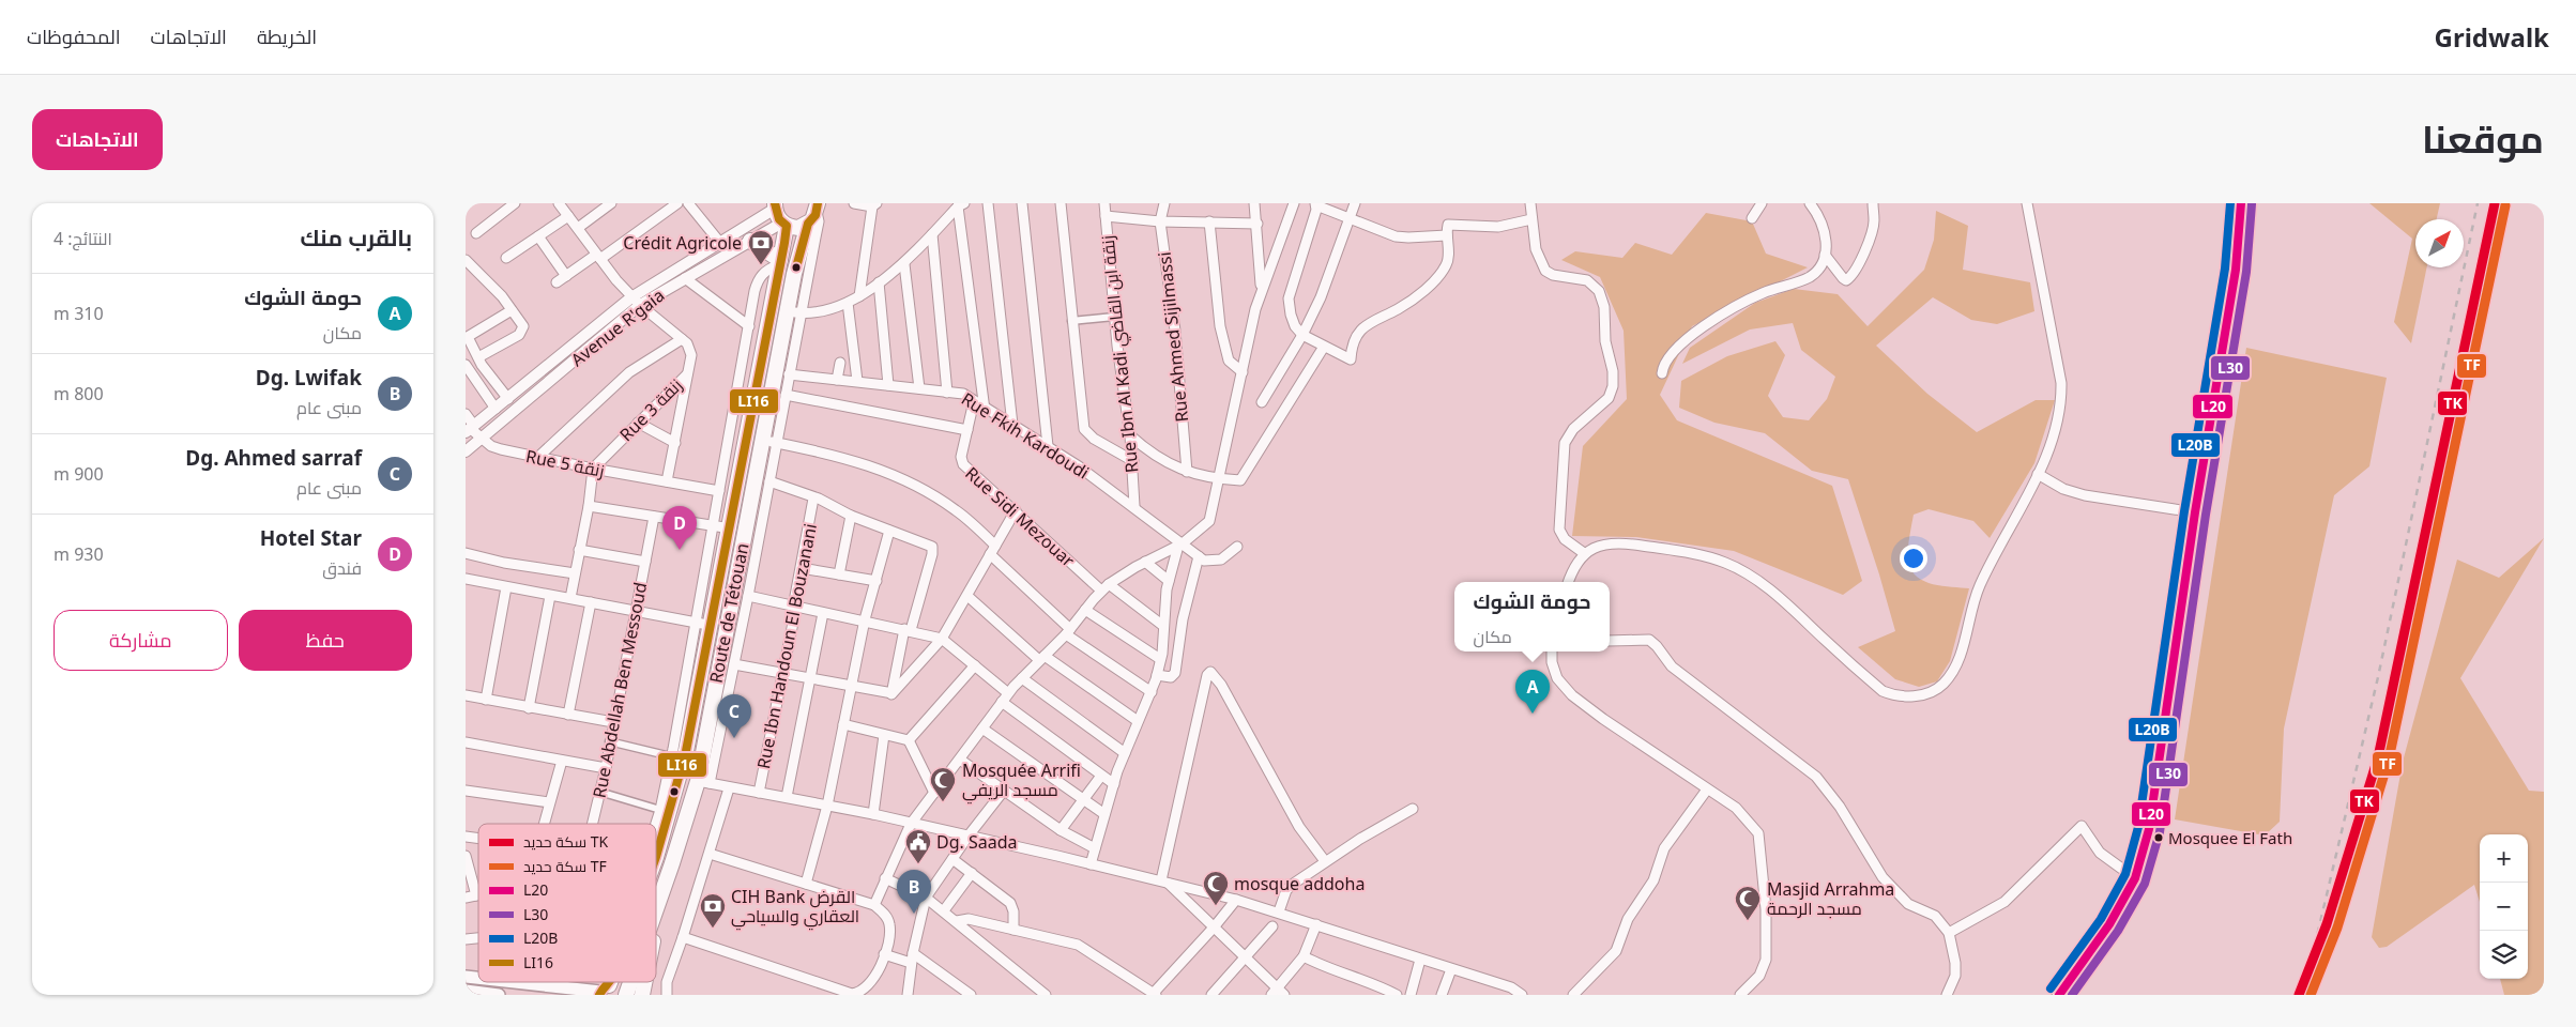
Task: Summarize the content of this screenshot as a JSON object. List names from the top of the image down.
{
  "streets": {
    "highway": ["Route de Tétouan"],
    "street": [
      "Avenue R'gaia",
      "Rue Ahmed Sijilmassi",
      "Rue Ibn Al Kadi زنقة ابن القاضي",
      "Rue 3 زنقة",
      "Rue Fkih Kardoudi",
      "Rue 5 زنقة",
      "Rue Sidi Mezouar",
      "Rue Ibn Handoun El Bouzanani",
      "Rue Abdellah Ben Messoud"
    ]
  },
  "crossings": [
    ["Avenue R'gaia", "Rue 5 زنقة"],
    ["Avenue R'gaia", "Route de Tétouan"],
    ["Rue Ibn Al Kadi زنقة ابن القاضي", "Rue Fkih Kardoudi"],
    ["Rue 3 زنقة", "Rue 5 زنقة"],
    ["Rue Fkih Kardoudi", "Rue Sidi Mezouar"]
  ],
  "places": {
    "bank": ["Crédit Agricole", "CIH Bank القرض العقاري والسياحي"],
    "mosque": ["Mosquée Arrifi مسجد الريفي", "mosque addoha", "Masjid Arrahma مسجد الرحمة"],
    "other": ["Mosquee El Fath"],
    "public building": ["Dg. Saada"]
  },
  "lines": [
    "rail line TK",
    "transit line L20",
    "transit line L20B",
    "transit line LI16",
    "transit line L30",
    "rail line TF"
  ],
  "legend": [
    "سكة حديد TK",
    "سكة حديد TF",
    "L20",
    "L30",
    "L20B",
    "LI16"
  ],
  "north": "top right",
  "page": {
    "header": "Gridwalk",
    "nav": ["الخريطة", "الاتجاهات", "المحفوظات"],
    "title": "موقعنا",
    "buttons": [
      "الاتجاهات",
      ["حفظ", "مشاركة"]
    ],
    "heading": ["بالقرب منك", "النتائج: 4"],
    "list": [
      {
        "mark": "A",
        "name": "حومة الشوك",
        "note": "مكان",
        "value": "310 m"
      },
      {
        "mark": "B",
        "name": "Dg. Lwifak",
        "note": "مبنى عام",
        "value": "800 m"
      },
      {
        "mark": "C",
        "name": "Dg. Ahmed sarraf",
        "note": "مبنى عام",
        "value": "900 m"
      },
      {
        "mark": "D",
        "name": "Hotel Star",
        "note": "فندق",
        "value": "930 m"
      }
    ],
    "pins": [
      "D",
      "A",
      "C",
      "B"
    ],
    "popup": ["حومة الشوك", "مكان"],
    "map_buttons": ["+", "−"]
  }
}
